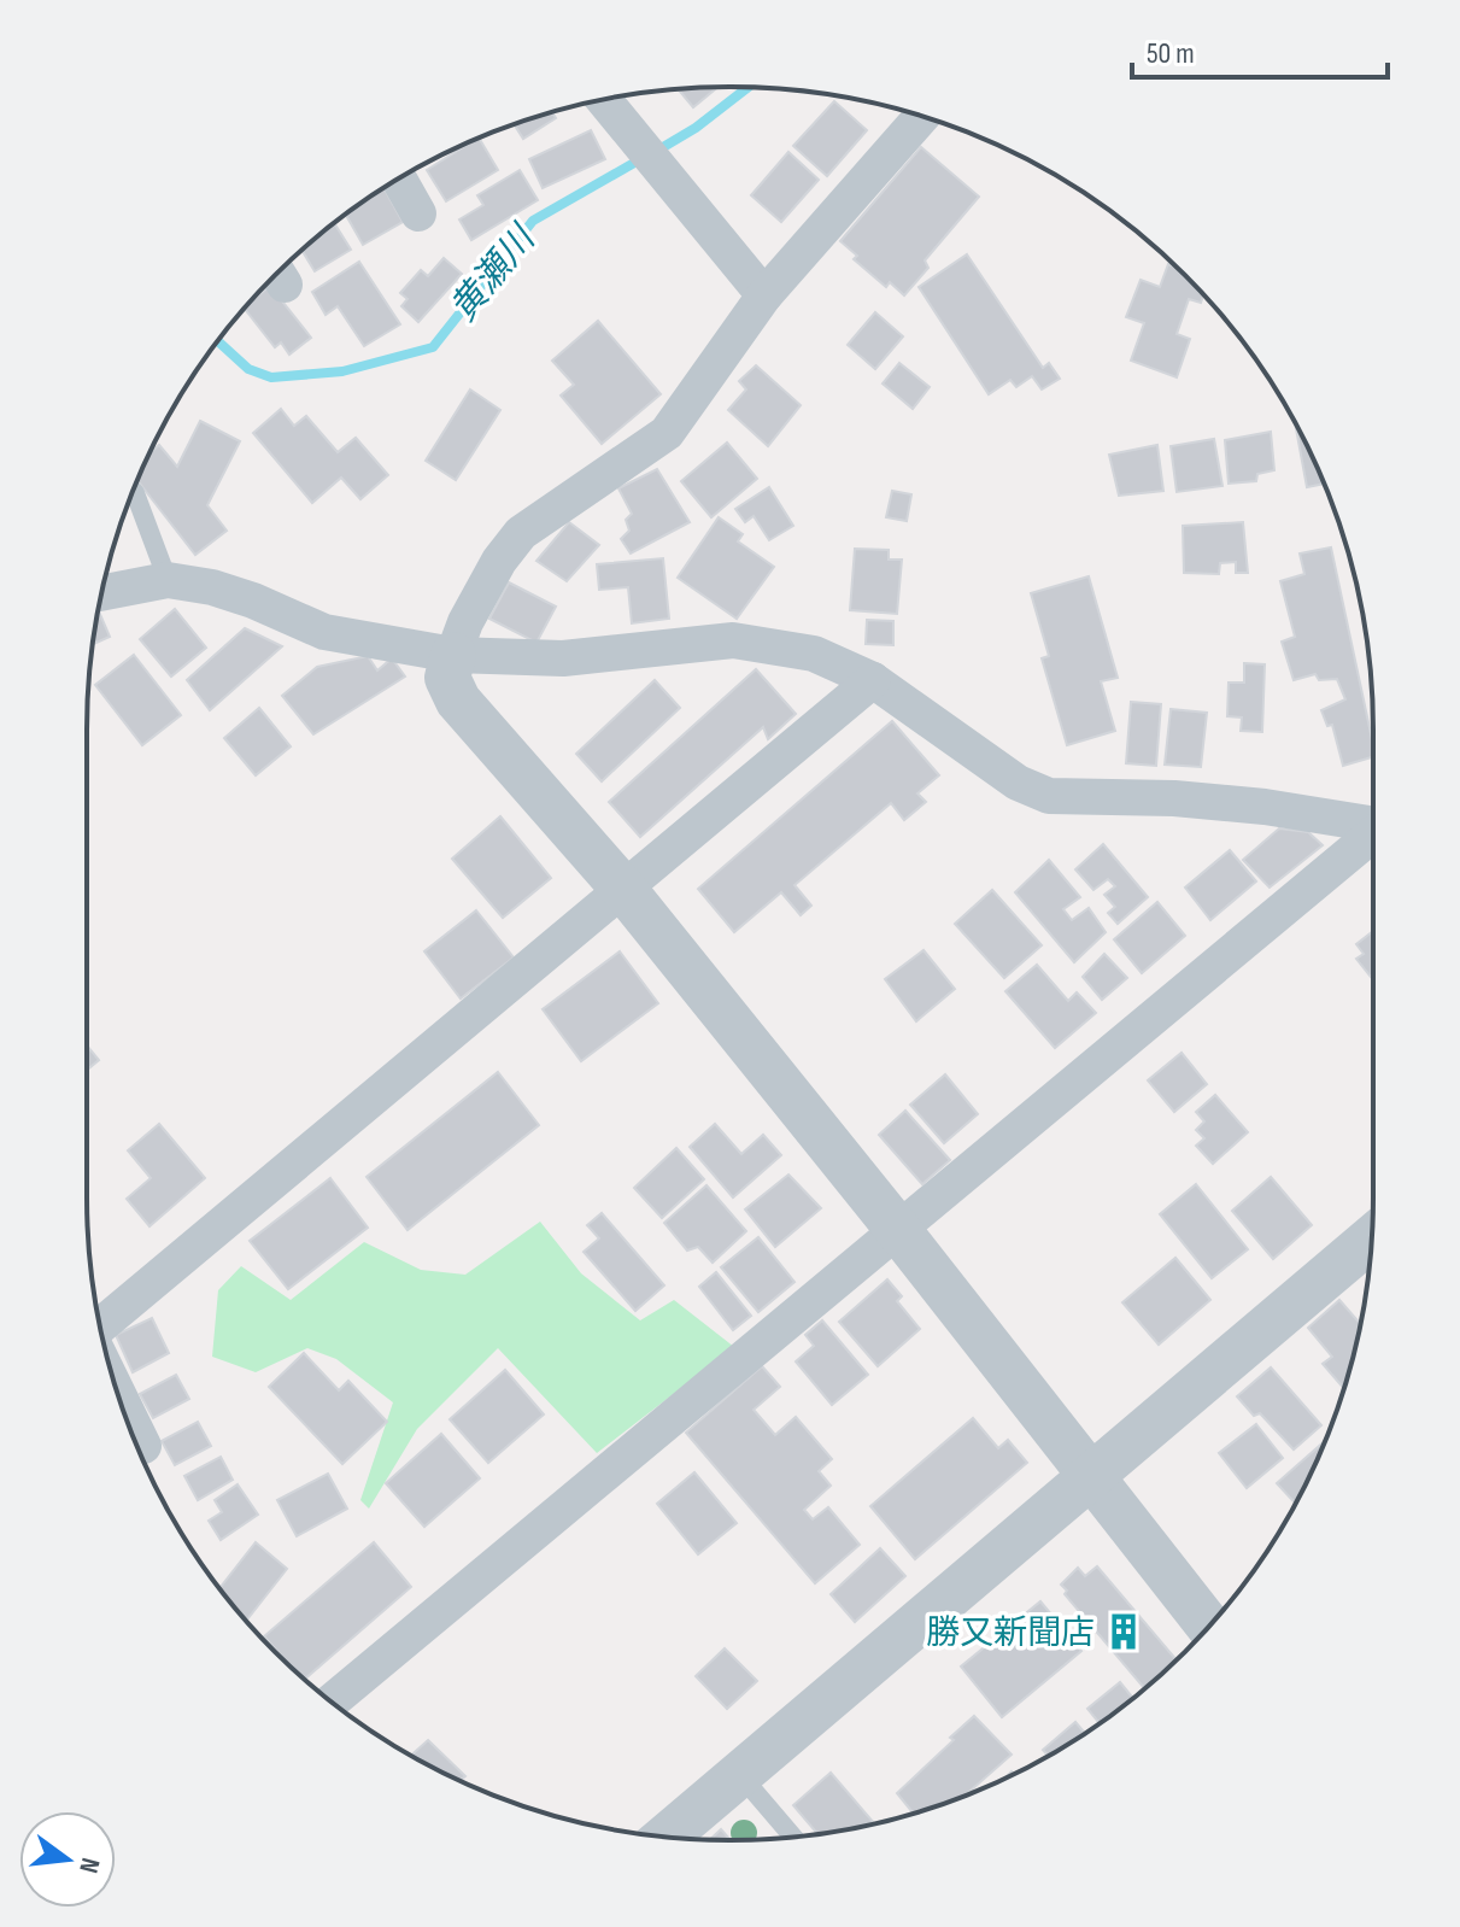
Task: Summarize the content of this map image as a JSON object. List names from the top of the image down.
{
  "water": ["黄瀬川"],
  "places": {
    "building": ["勝又新聞店"]
  },
  "scale_bar": "50 m",
  "north": "right"
}
